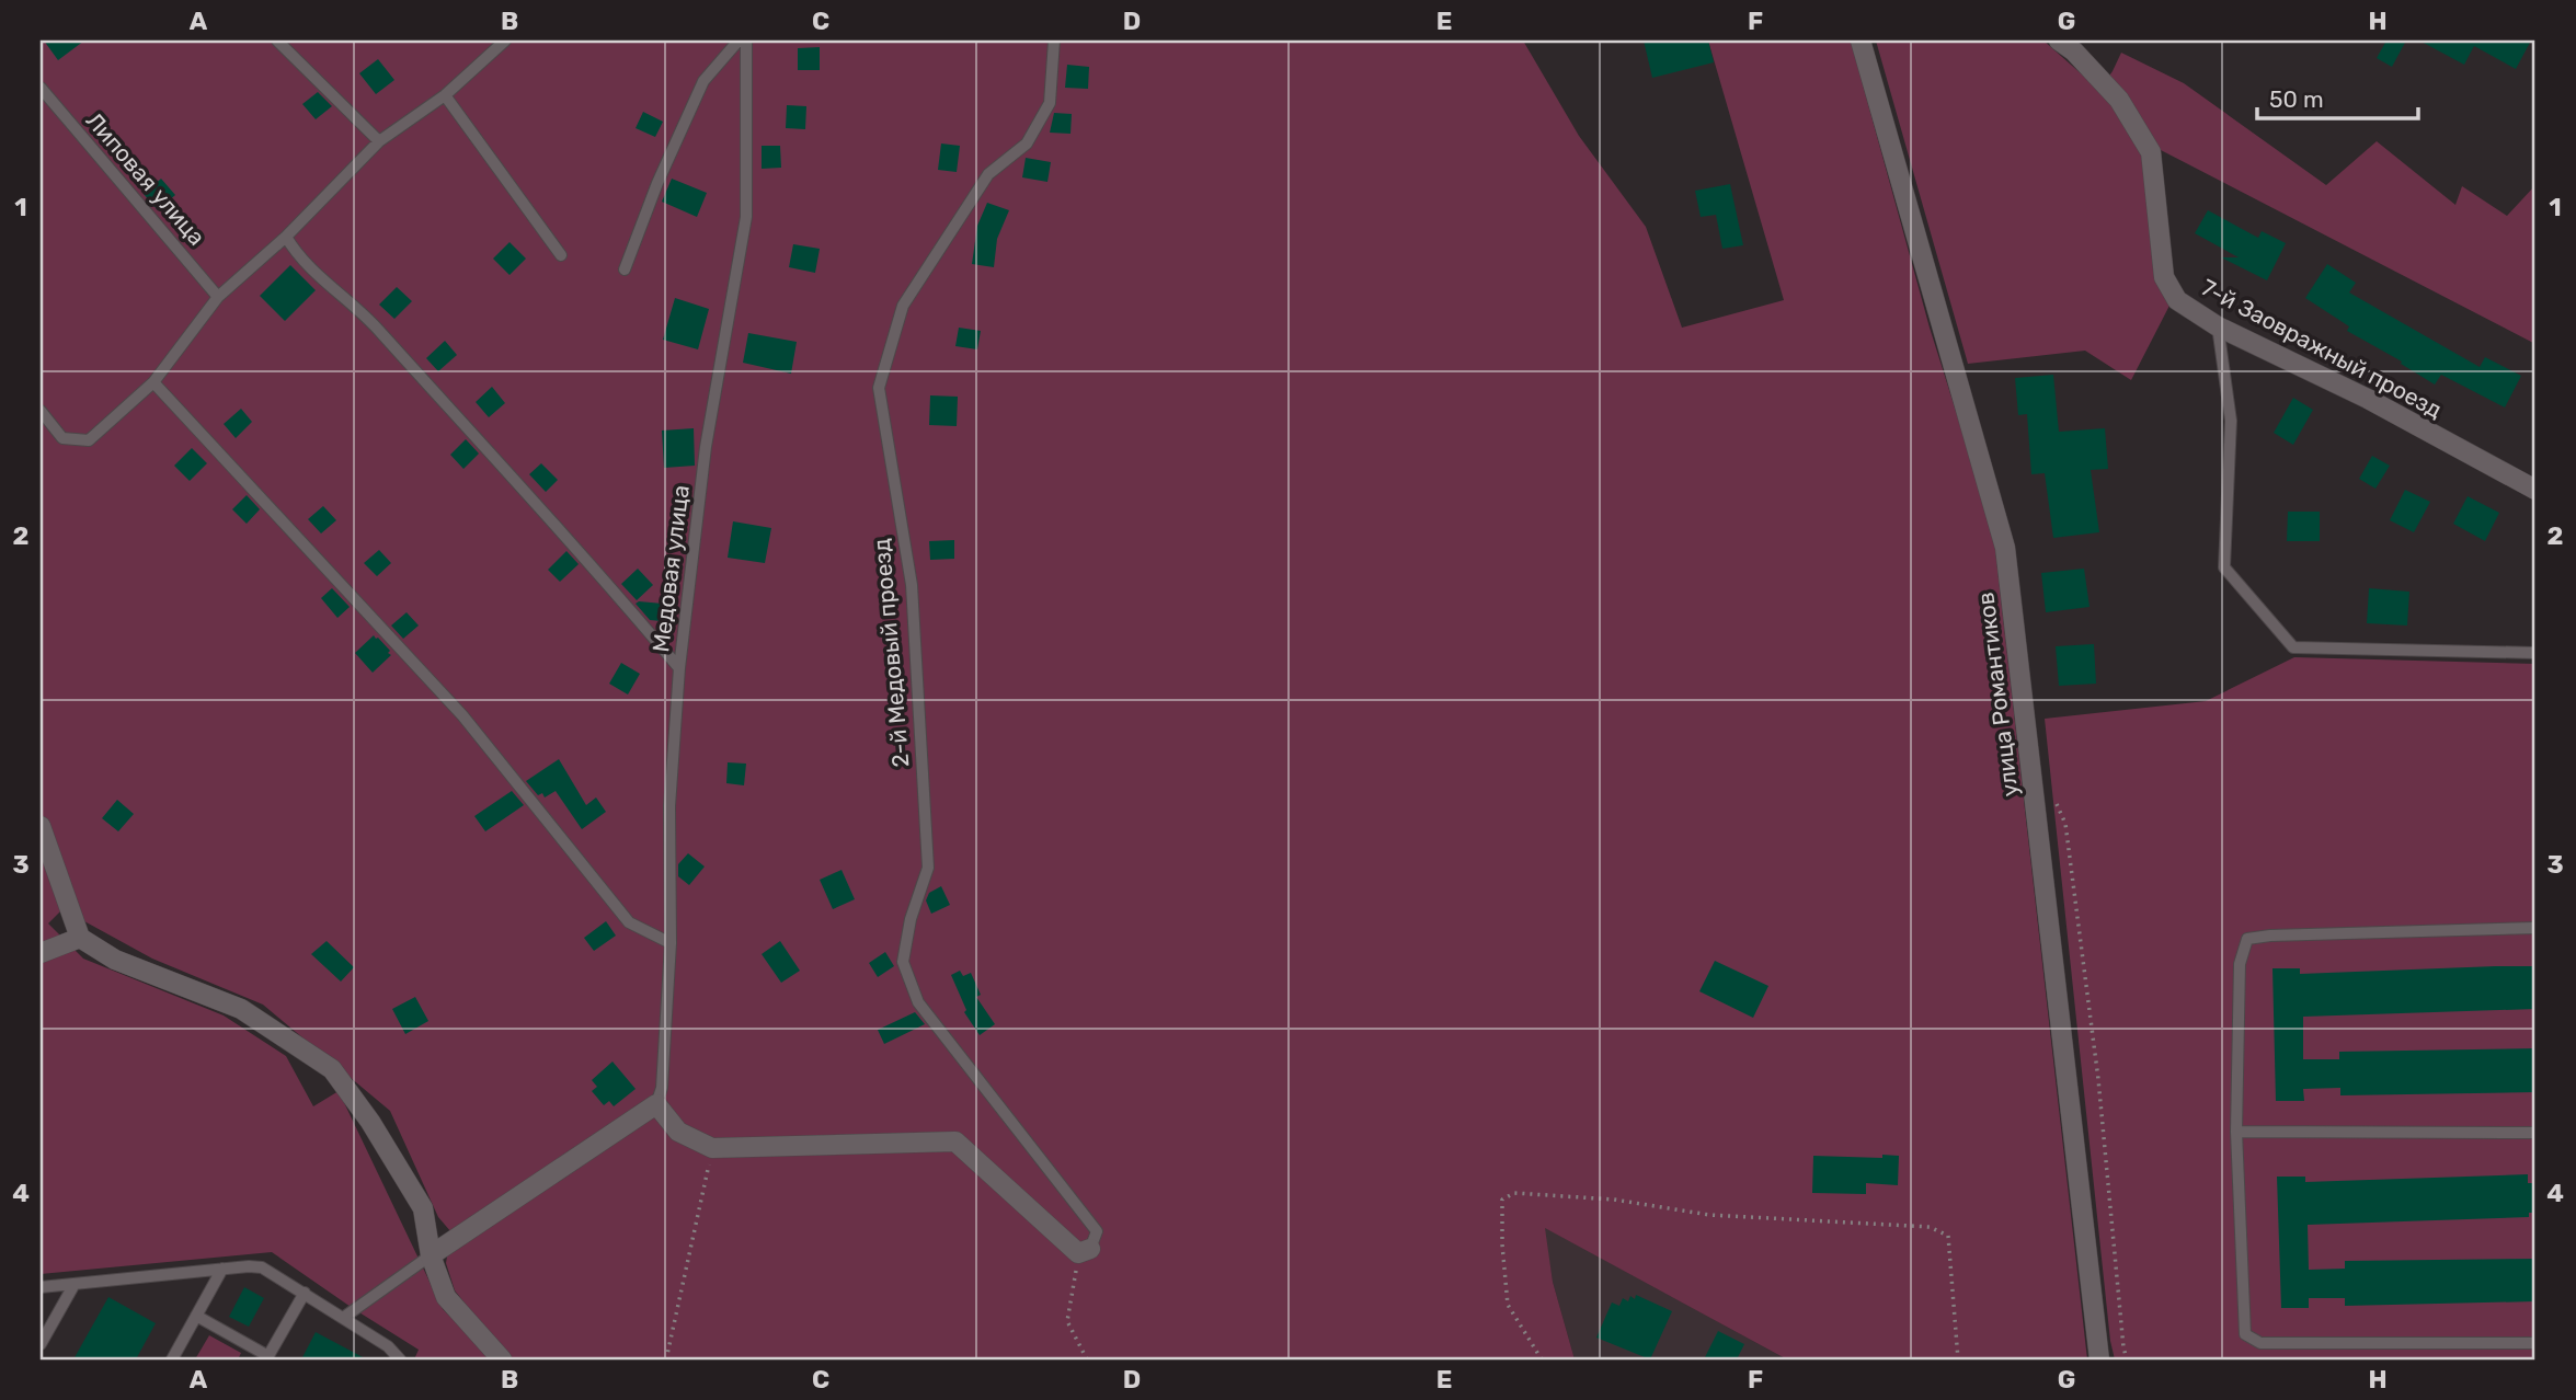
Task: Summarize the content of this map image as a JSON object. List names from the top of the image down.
{
  "streets": {
    "street": ["7-й Заовражный проезд", "улица Романтиков"],
    "lane": ["Липовая улица", "Медовая улица", "2-й Медовый проезд"]
  },
  "scale_bar": "50 m",
  "grid": {
    "columns": [
      "A",
      "B",
      "C",
      "D",
      "E",
      "F",
      "G",
      "H"
    ],
    "rows": [
      "1",
      "2",
      "3",
      "4"
    ]
  }
}
